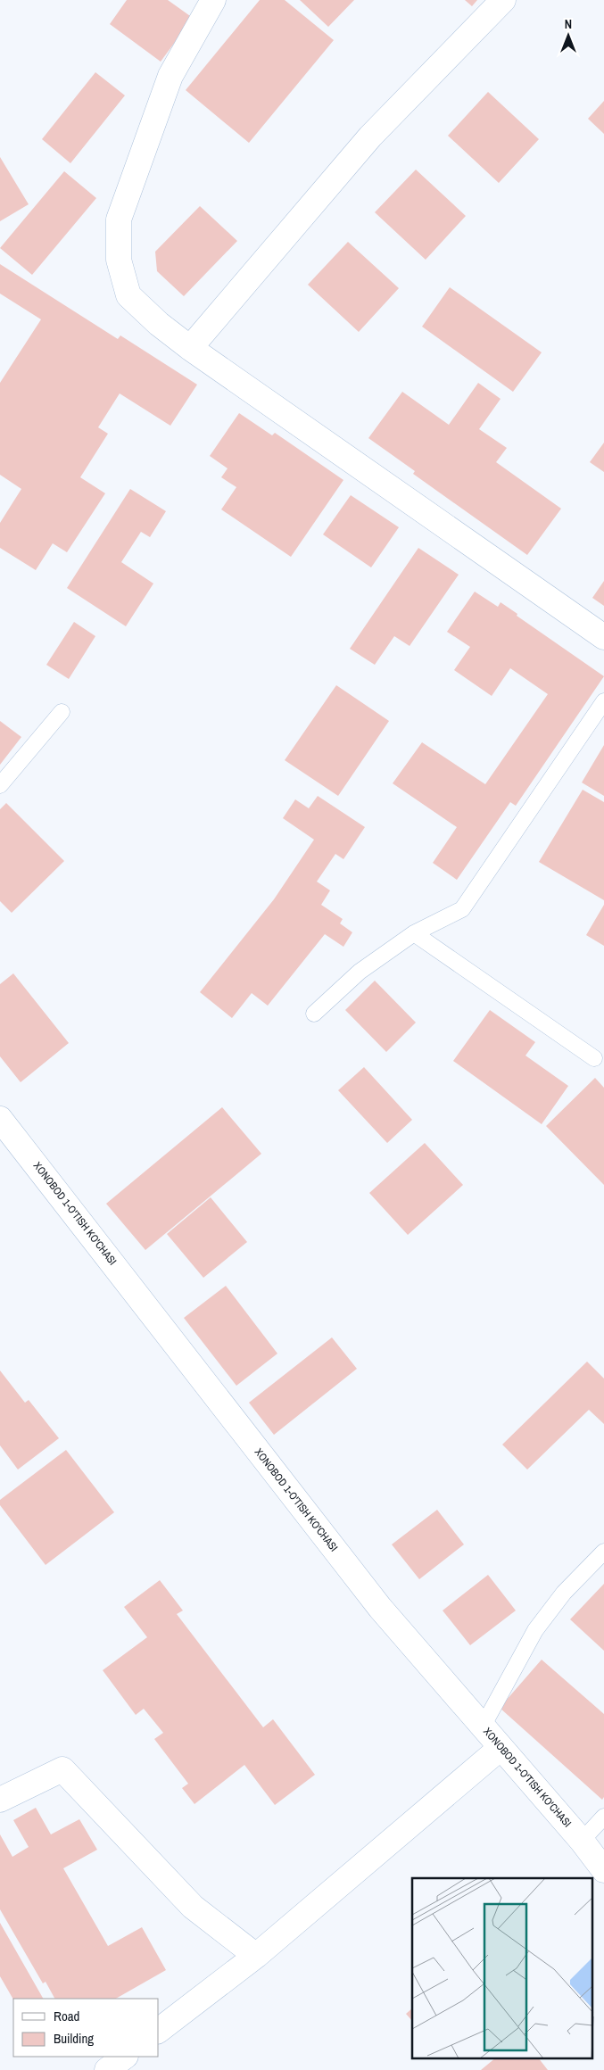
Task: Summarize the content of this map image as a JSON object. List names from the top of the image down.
{
  "streets": {
    "street": ["XONOBOD 1-O'TISH KO'CHASI"]
  },
  "legend": ["Road", "Building"],
  "north": "top"
}
